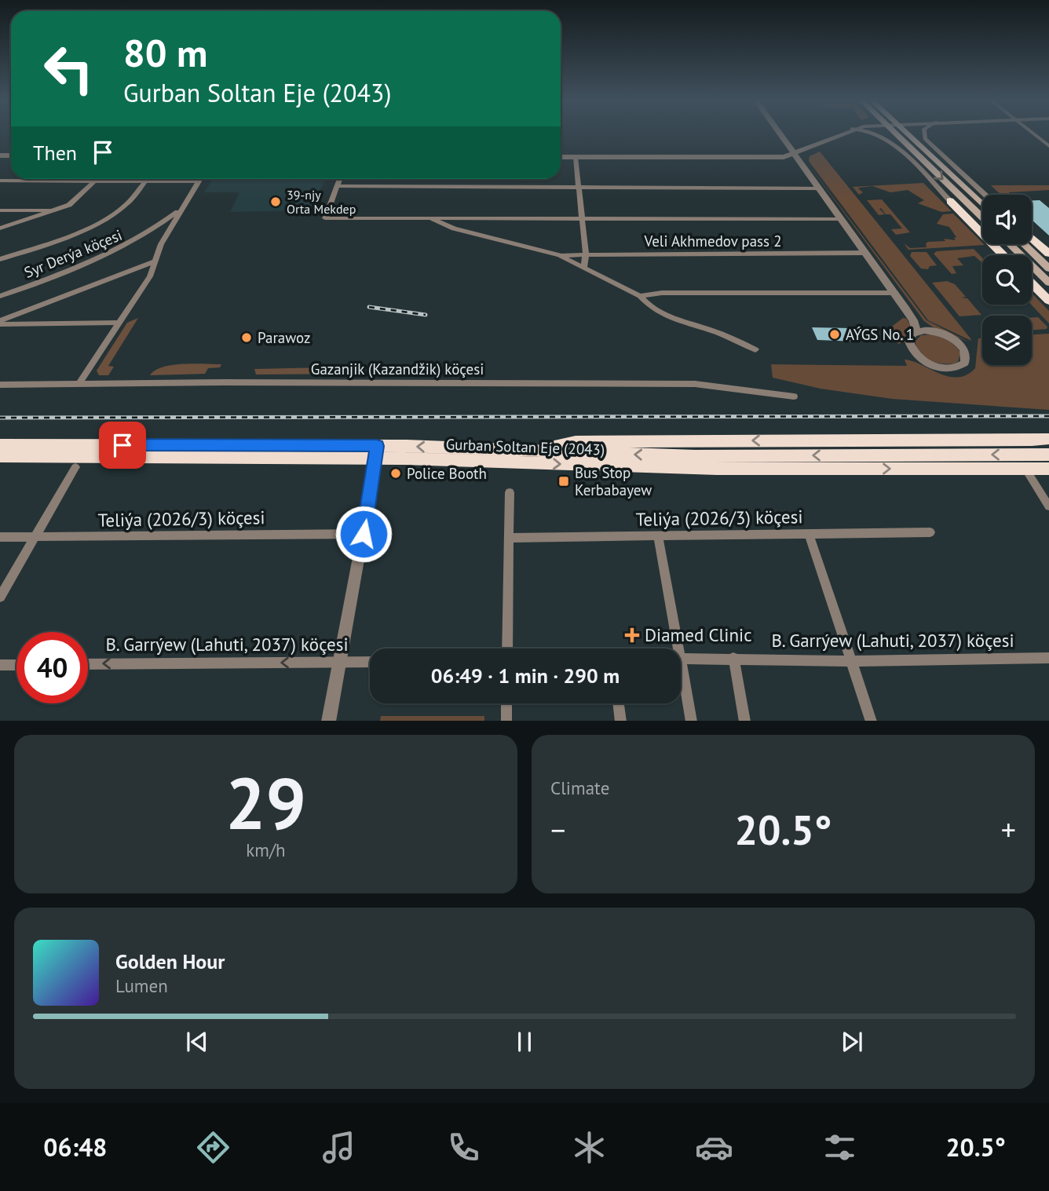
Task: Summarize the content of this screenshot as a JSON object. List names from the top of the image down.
{
  "streets": {
    "highway": ["Gurban Soltan Eje (2043)"],
    "street": [
      "Veli Akhmedov pass 2",
      "Syr Derýa köçesi",
      "Gazanjik (Kazandžik) köçesi",
      "Teliýa (2026/3) köçesi",
      "B. Garrýew (Lahuti, 2037) köçesi"
    ]
  },
  "one_way": ["B. Garrýew (Lahuti, 2037) köçesi"],
  "places": {
    "other": [
      "39-njy Orta Mekdep",
      "AÝGS No. 1",
      "Parawoz",
      "Police Booth"
    ],
    "transit": ["Bus Stop Kerbabayew"],
    "health": ["Diamed Clinic"]
  },
  "page": {
    "turn": ["80 m", "Gurban Soltan Eje (2043)"],
    "then": "Then",
    "limit": "40",
    "trip": "06:49 · 1 min · 290 m",
    "tile": [
      ["29", "km/h"],
      "Climate"
    ],
    "heat": ["−", "20.5°", "+"],
    "song": ["Golden Hour", "Lumen"],
    "tabs": ["06:48", "20.5°"]
  }
}
